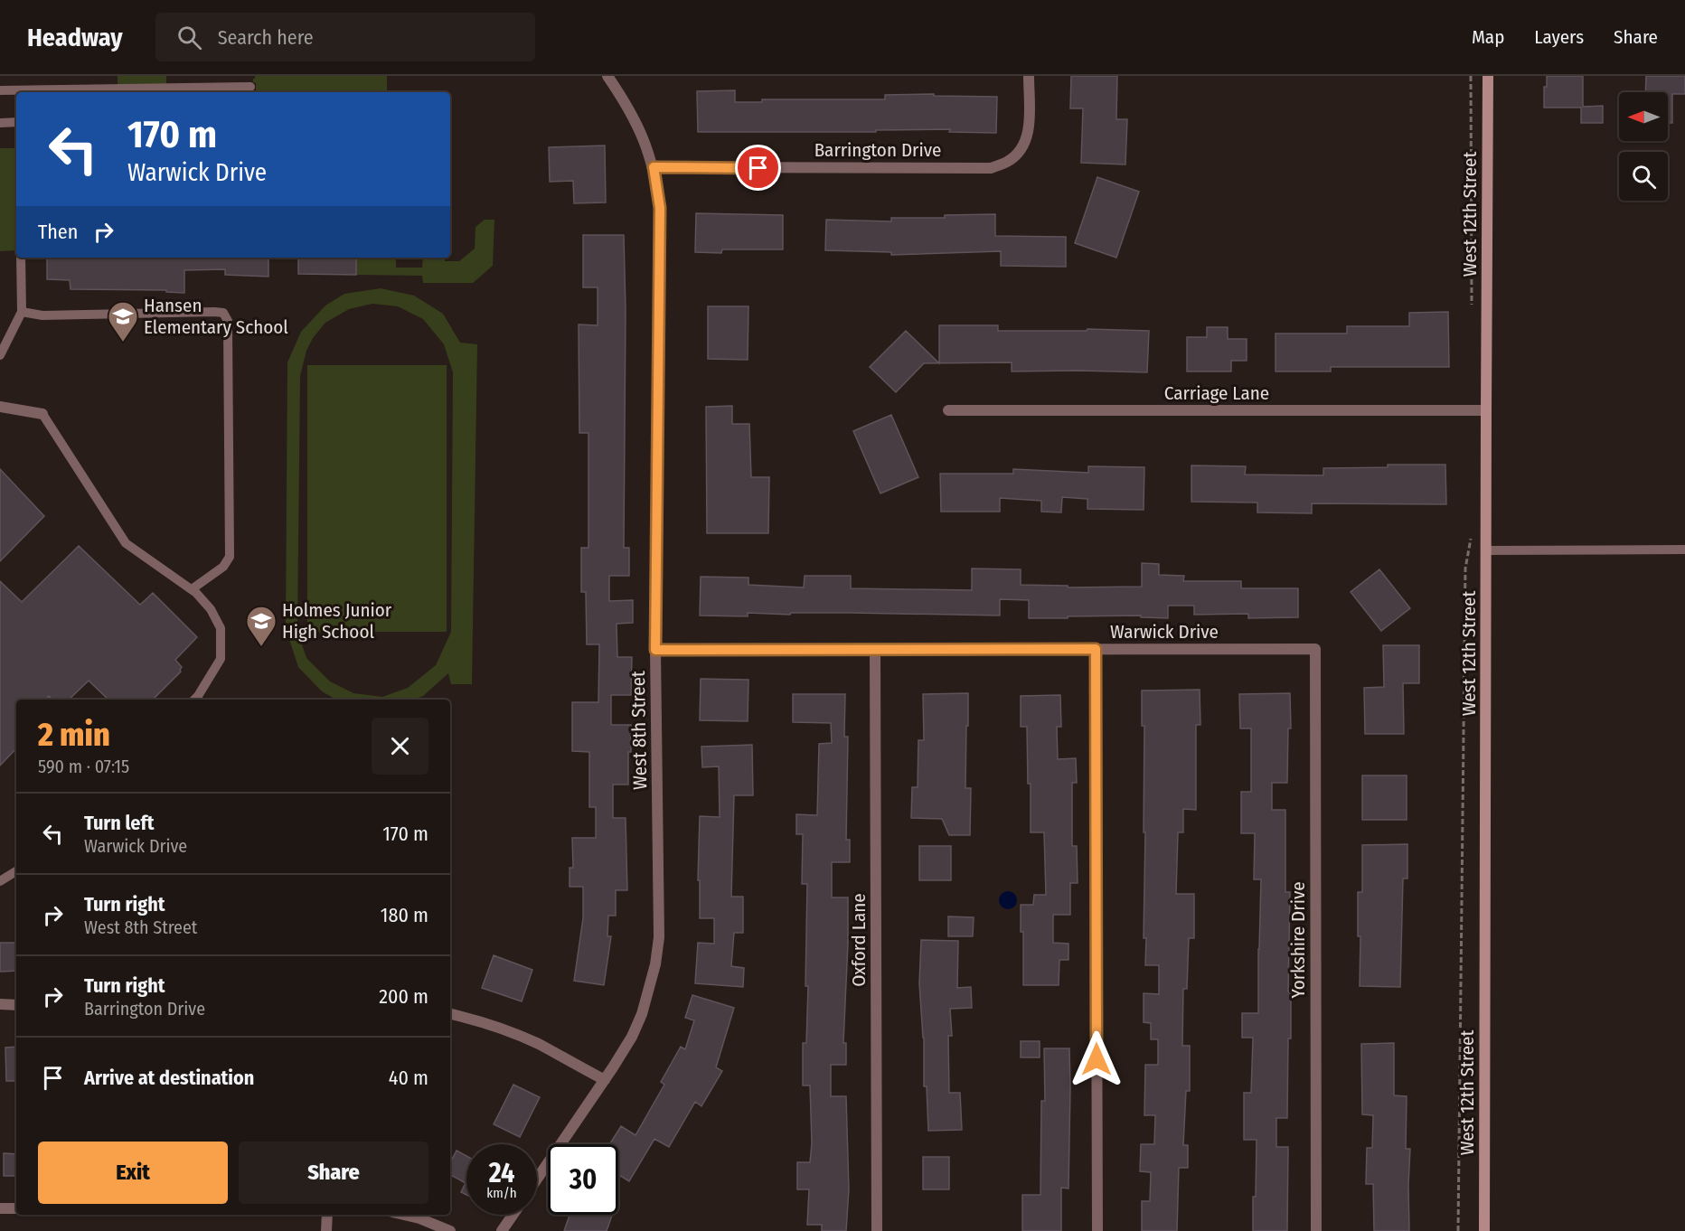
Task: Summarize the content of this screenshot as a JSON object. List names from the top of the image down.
{
  "streets": {
    "main road": ["West 12th Street"],
    "street": [
      "Barrington Drive",
      "Carriage Lane",
      "Warwick Drive",
      "West 8th Street",
      "Oxford Lane",
      "Yorkshire Drive"
    ]
  },
  "crossings": [
    ["Barrington Drive", "West 8th Street"],
    ["West 12th Street", "Carriage Lane"],
    ["Warwick Drive", "West 8th Street"],
    ["Warwick Drive", "Oxford Lane"],
    ["Warwick Drive", "Yorkshire Drive"]
  ],
  "places": {
    "school or university": ["Hansen Elementary School", "Holmes Junior High School"]
  },
  "north": "left",
  "page": {
    "header": "Headway",
    "search": "Search here",
    "nav": ["Map", "Layers", "Share"],
    "turn": ["170 m", "Warwick Drive"],
    "then": "Then",
    "heading": ["2 min", "590 m · 07:15"],
    "list": [
      {
        "name": "Turn left",
        "note": "Warwick Drive",
        "value": "170 m"
      },
      {
        "name": "Turn right",
        "note": "West 8th Street",
        "value": "180 m"
      },
      {
        "name": "Turn right",
        "note": "Barrington Drive",
        "value": "200 m"
      },
      {
        "name": "Arrive at destination",
        "value": "40 m"
      }
    ],
    "buttons": ["Exit", "Share"],
    "speed": "24 km/h",
    "limit": "30"
  }
}
